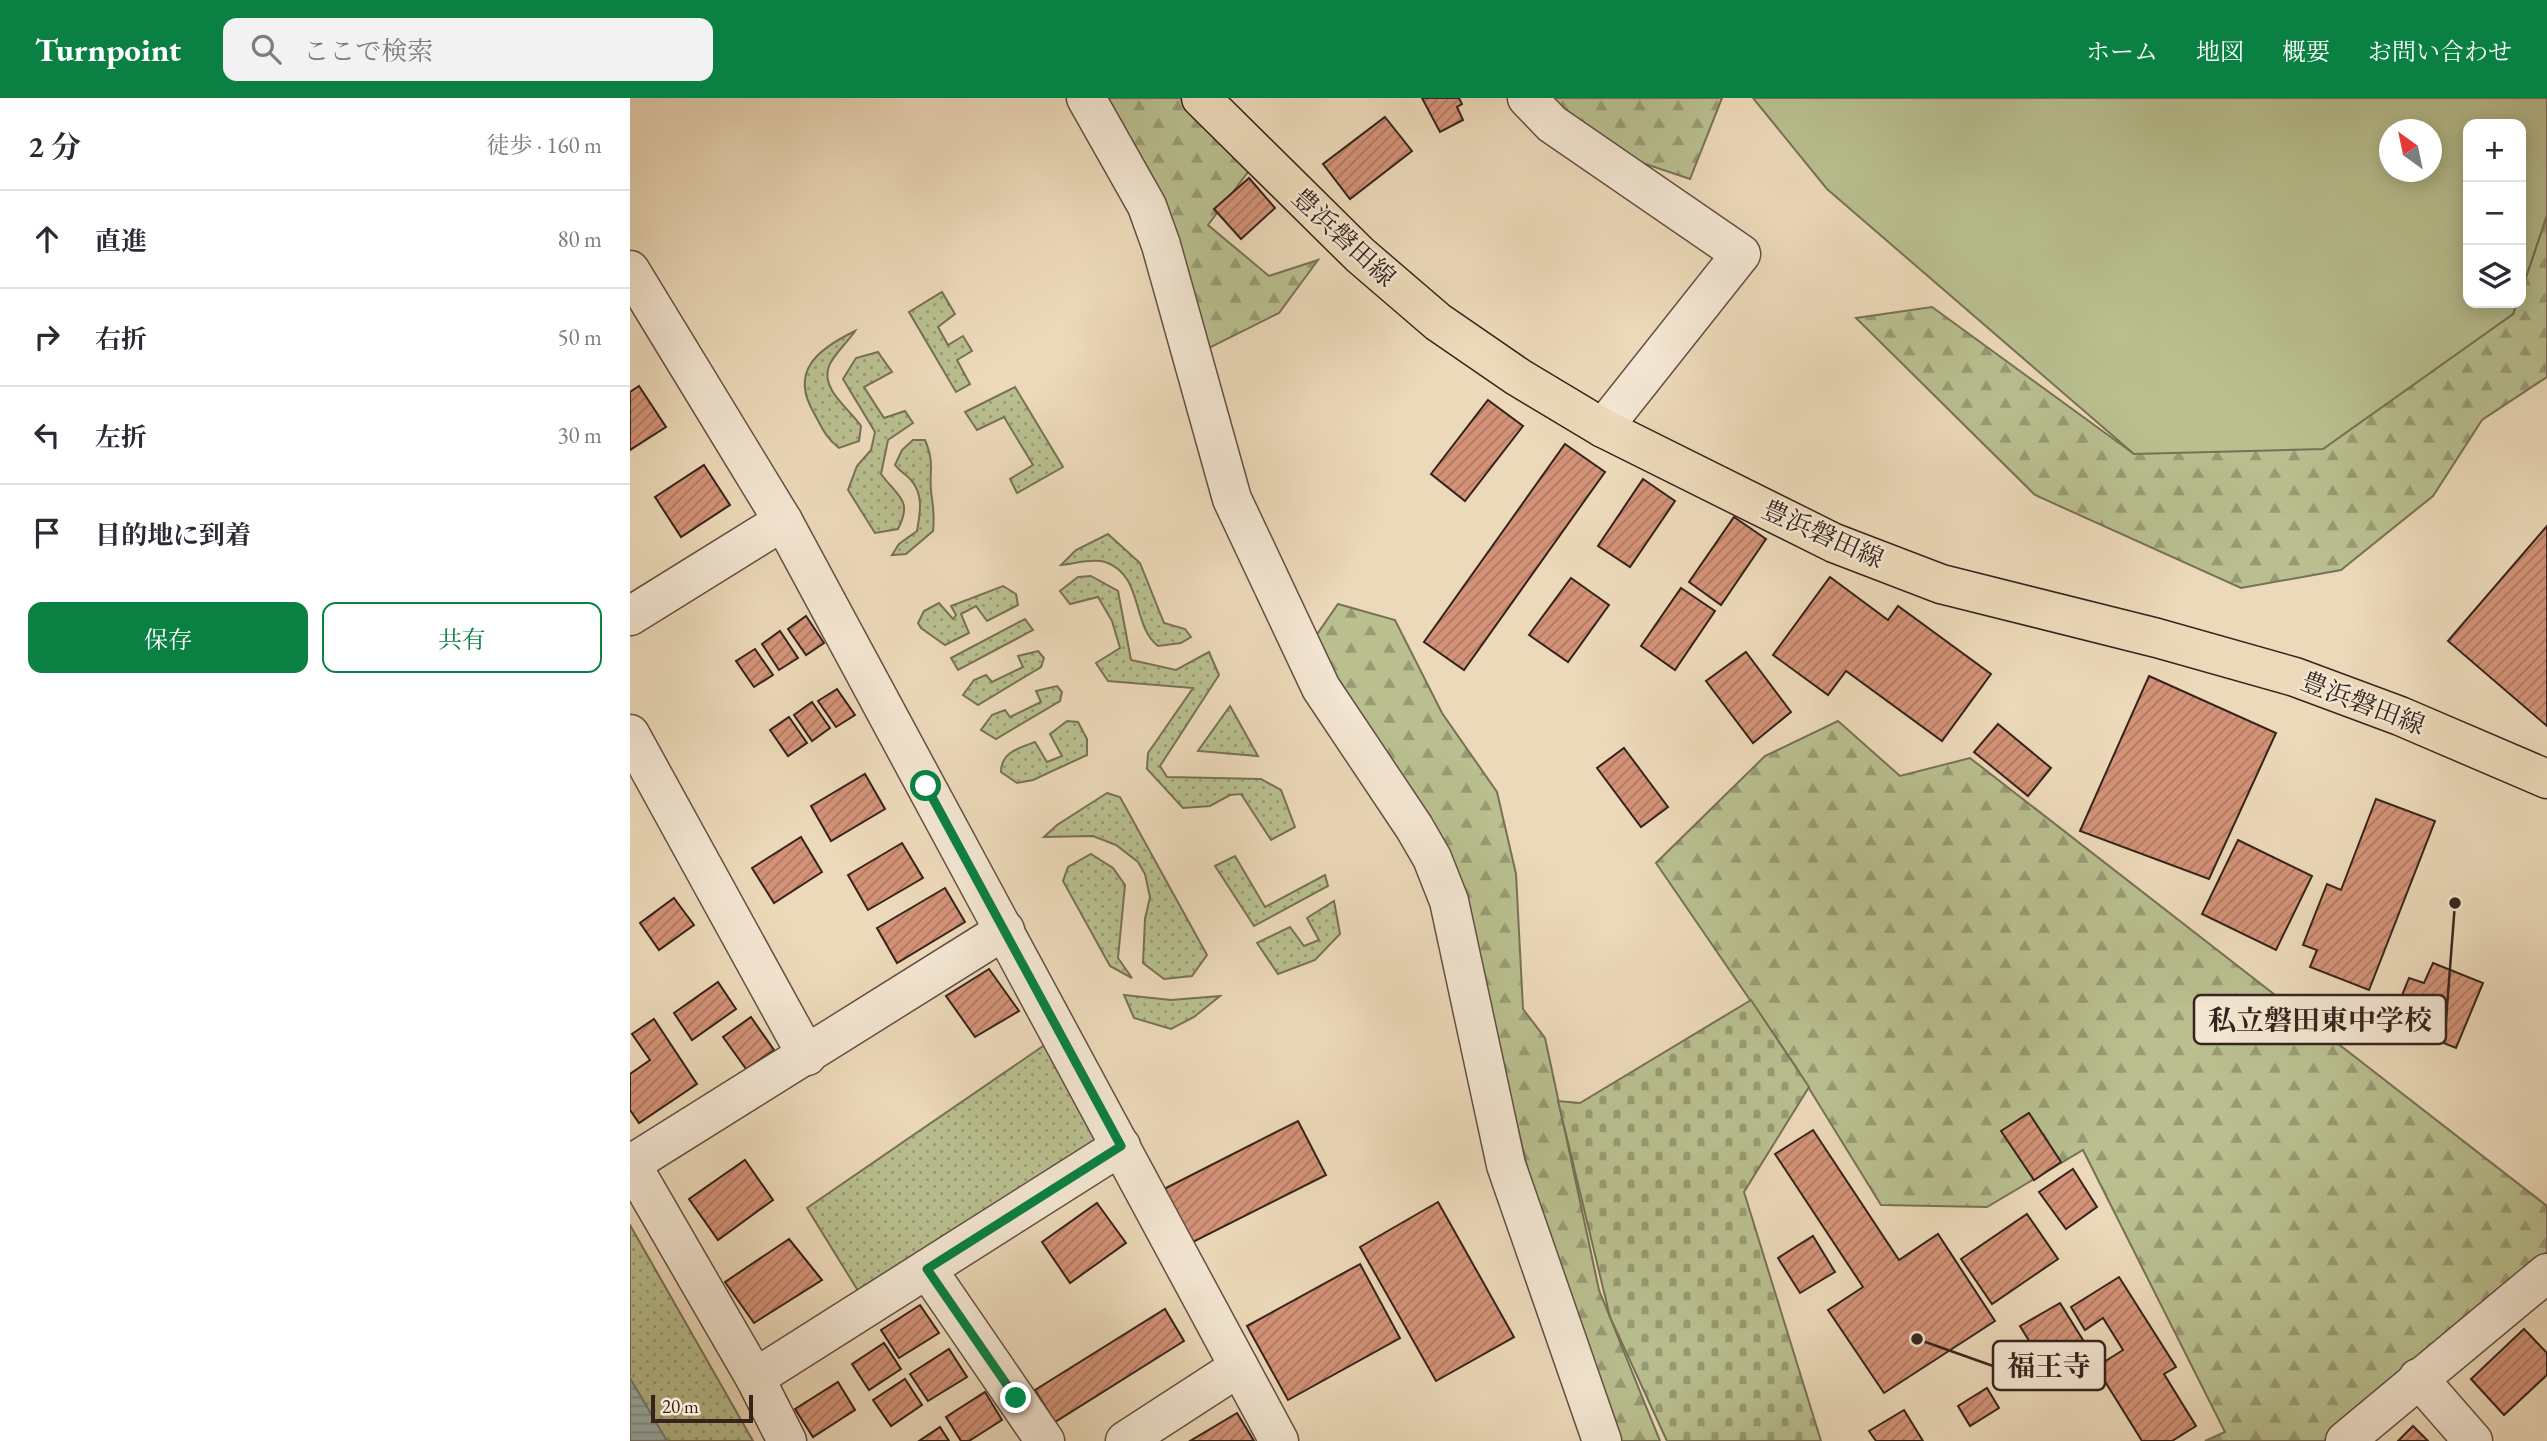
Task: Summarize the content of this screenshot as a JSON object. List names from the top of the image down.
{
  "streets": {
    "main road": ["豊浜磐田線"]
  },
  "places": ["私立磐田東中学校", "福王寺"],
  "scale_bar": "20 m",
  "north": "top left",
  "page": {
    "header": "Turnpoint",
    "search": "ここで検索",
    "nav": [
      "ホーム",
      "地図",
      "概要",
      "お問い合わせ"
    ],
    "heading": ["2 分", "徒歩 · 160 m"],
    "map_buttons": ["+", "−"],
    "list": [
      ["直進", "80 m"],
      ["右折", "50 m"],
      ["左折", "30 m"],
      "目的地に到着"
    ],
    "buttons": ["保存", "共有"],
    "scale": "20 m"
  }
}
